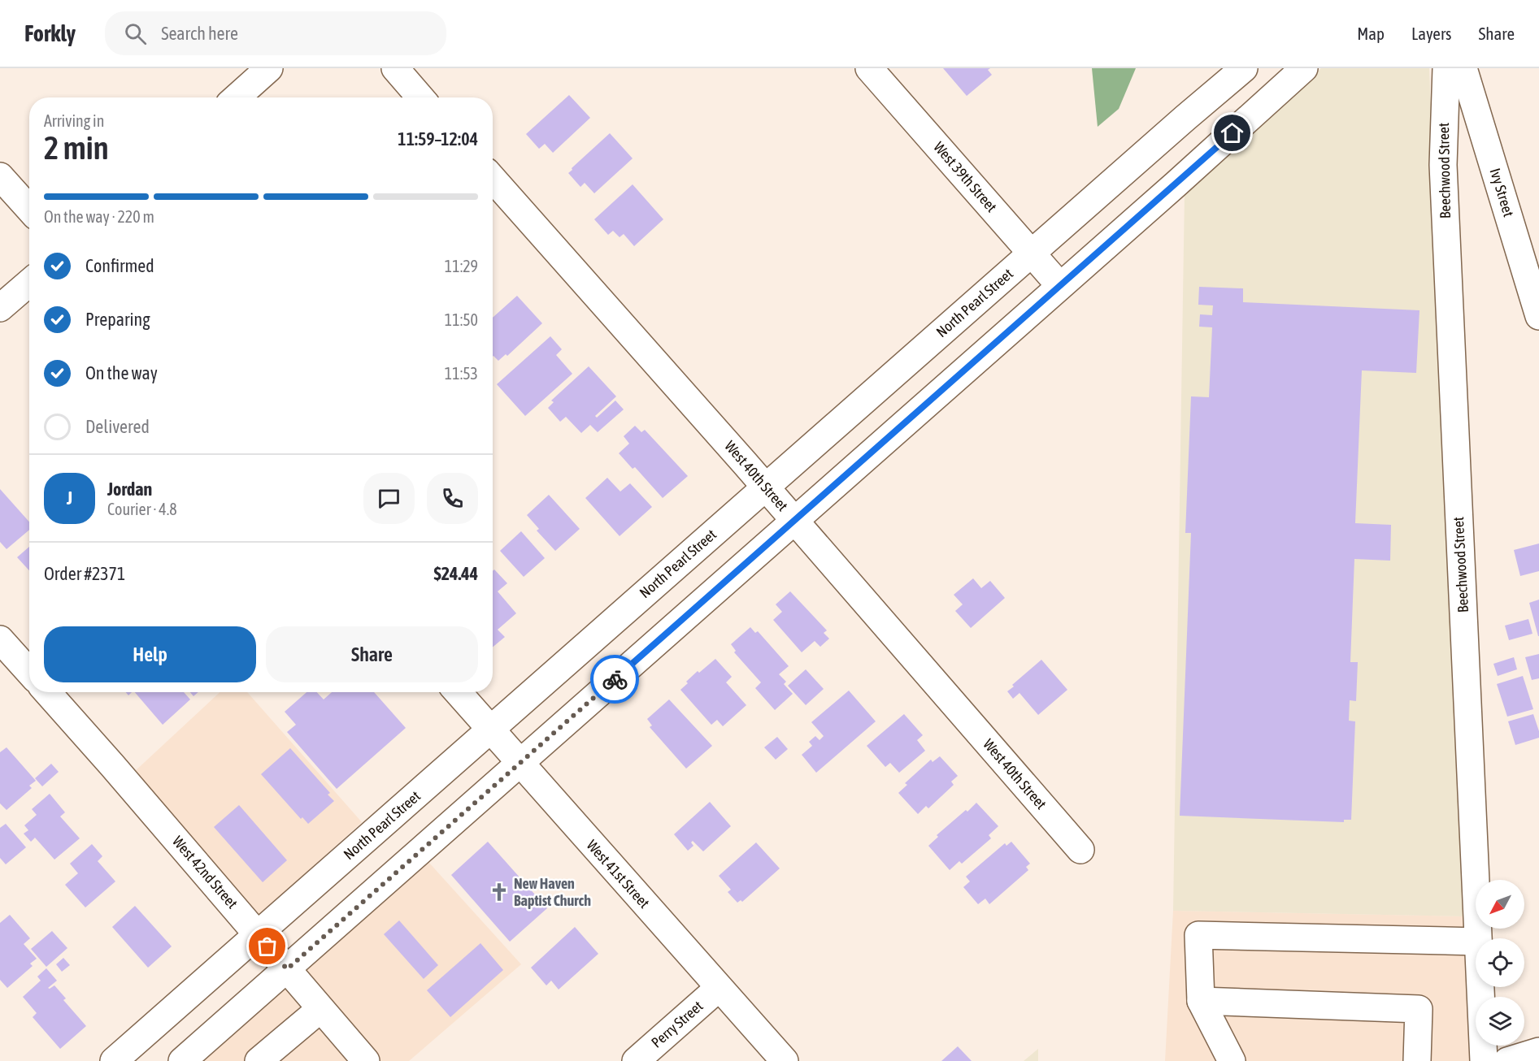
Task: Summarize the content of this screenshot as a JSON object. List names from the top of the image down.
{
  "streets": {
    "street": [
      "Beechwood Street",
      "West 39th Street",
      "Ivy Street",
      "North Pearl Street",
      "West 40th Street",
      "West 42nd Street",
      "West 41st Street",
      "Perry Street"
    ]
  },
  "crossings": [
    ["West 39th Street", "North Pearl Street"],
    ["North Pearl Street", "West 40th Street"],
    ["North Pearl Street", "West 42nd Street"],
    ["North Pearl Street", "West 41st Street"],
    ["West 41st Street", "Perry Street"]
  ],
  "places": {
    "church": ["New Haven Baptist Church"]
  },
  "north": "bottom left",
  "page": {
    "header": "Forkly",
    "search": "Search here",
    "nav": ["Map", "Layers", "Share"],
    "heading": ["2 min", "Arriving in", "11:59–12:04"],
    "panel": [
      "Jordan",
      "Courier · 4.8",
      "Order #2371",
      "$24.44"
    ],
    "bar": "On the way · 220 m",
    "list": [
      ["Confirmed", "11:29"],
      ["Preparing", "11:50"],
      ["On the way", "11:53"],
      "Delivered"
    ],
    "round": "J",
    "buttons": ["Help", "Share"]
  }
}
